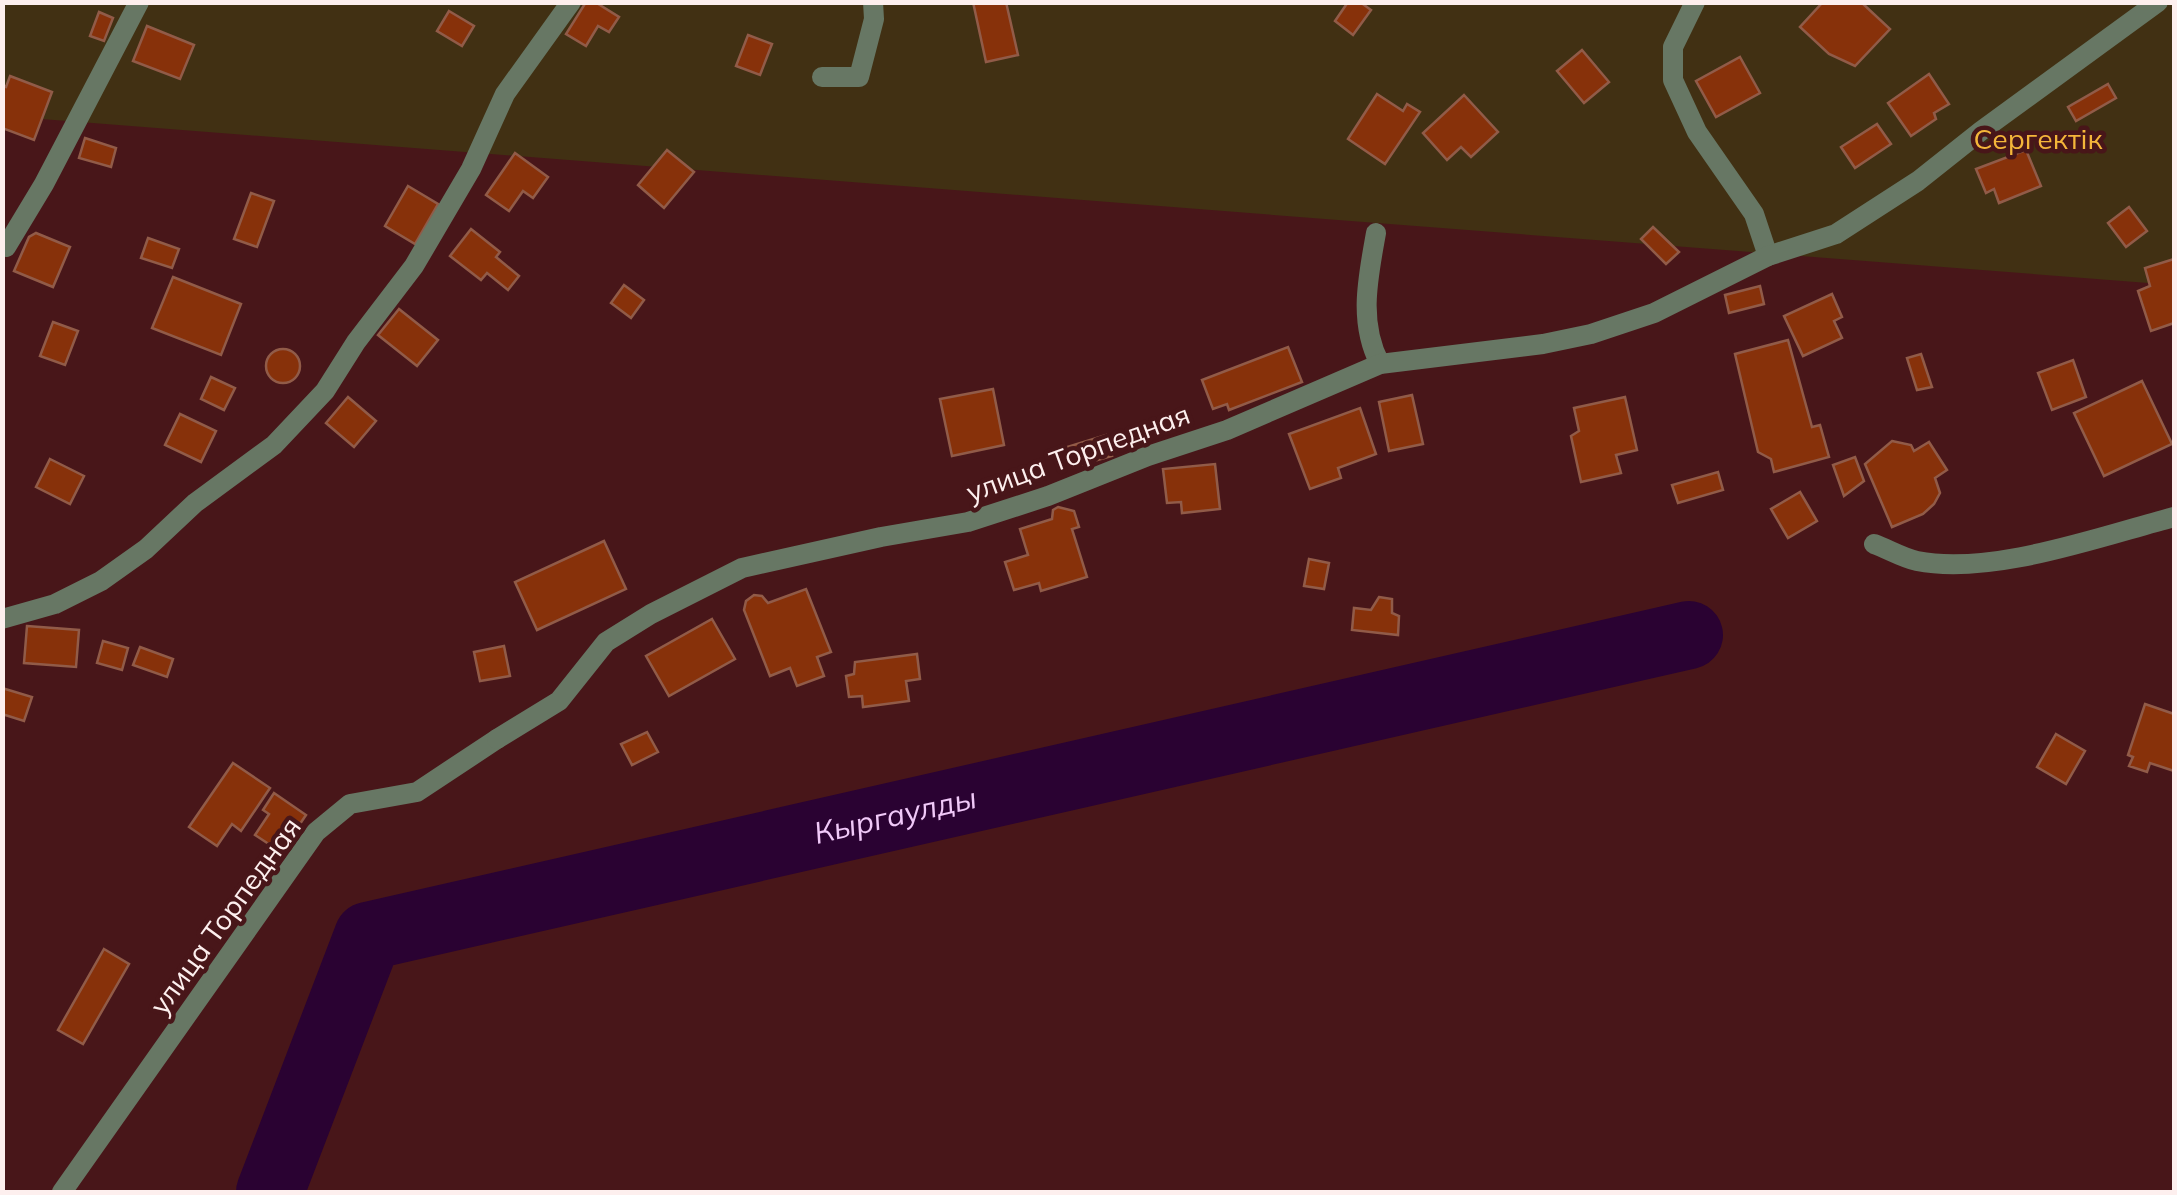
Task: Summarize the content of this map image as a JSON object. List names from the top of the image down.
{
  "streets": {
    "street": ["улица Торпедная"]
  },
  "water": ["Кыргаулды"],
  "parks": ["Сергектік"]
}
